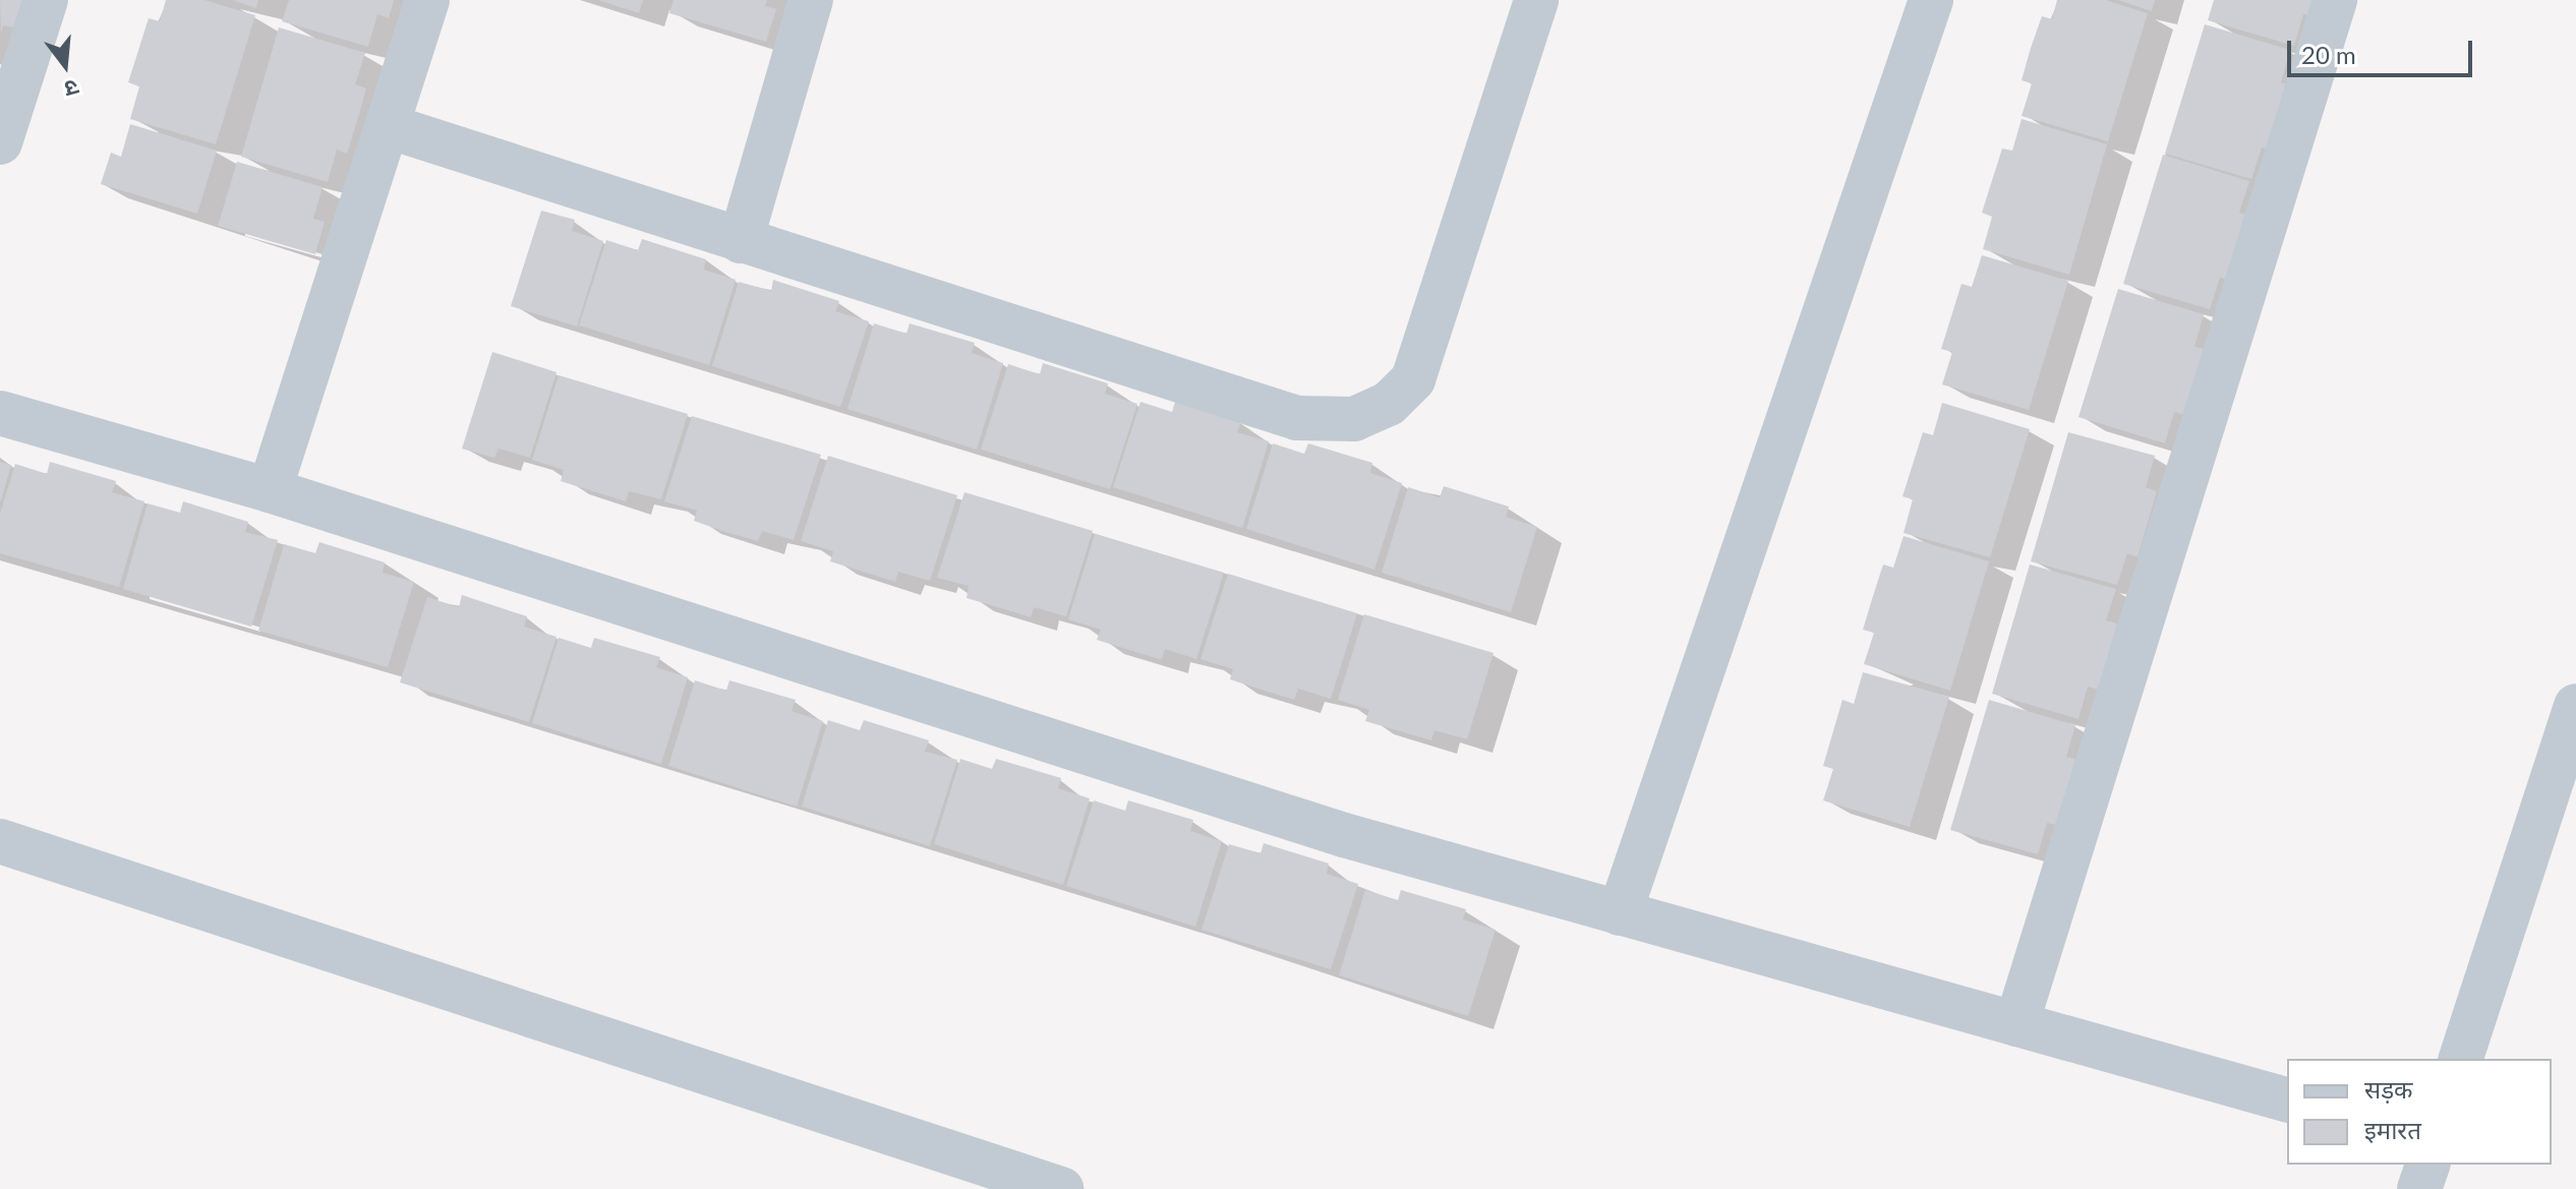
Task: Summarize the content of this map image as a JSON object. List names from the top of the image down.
{
  "legend": ["सड़क", "इमारत"],
  "scale_bar": "20 m",
  "north": "bottom"
}
